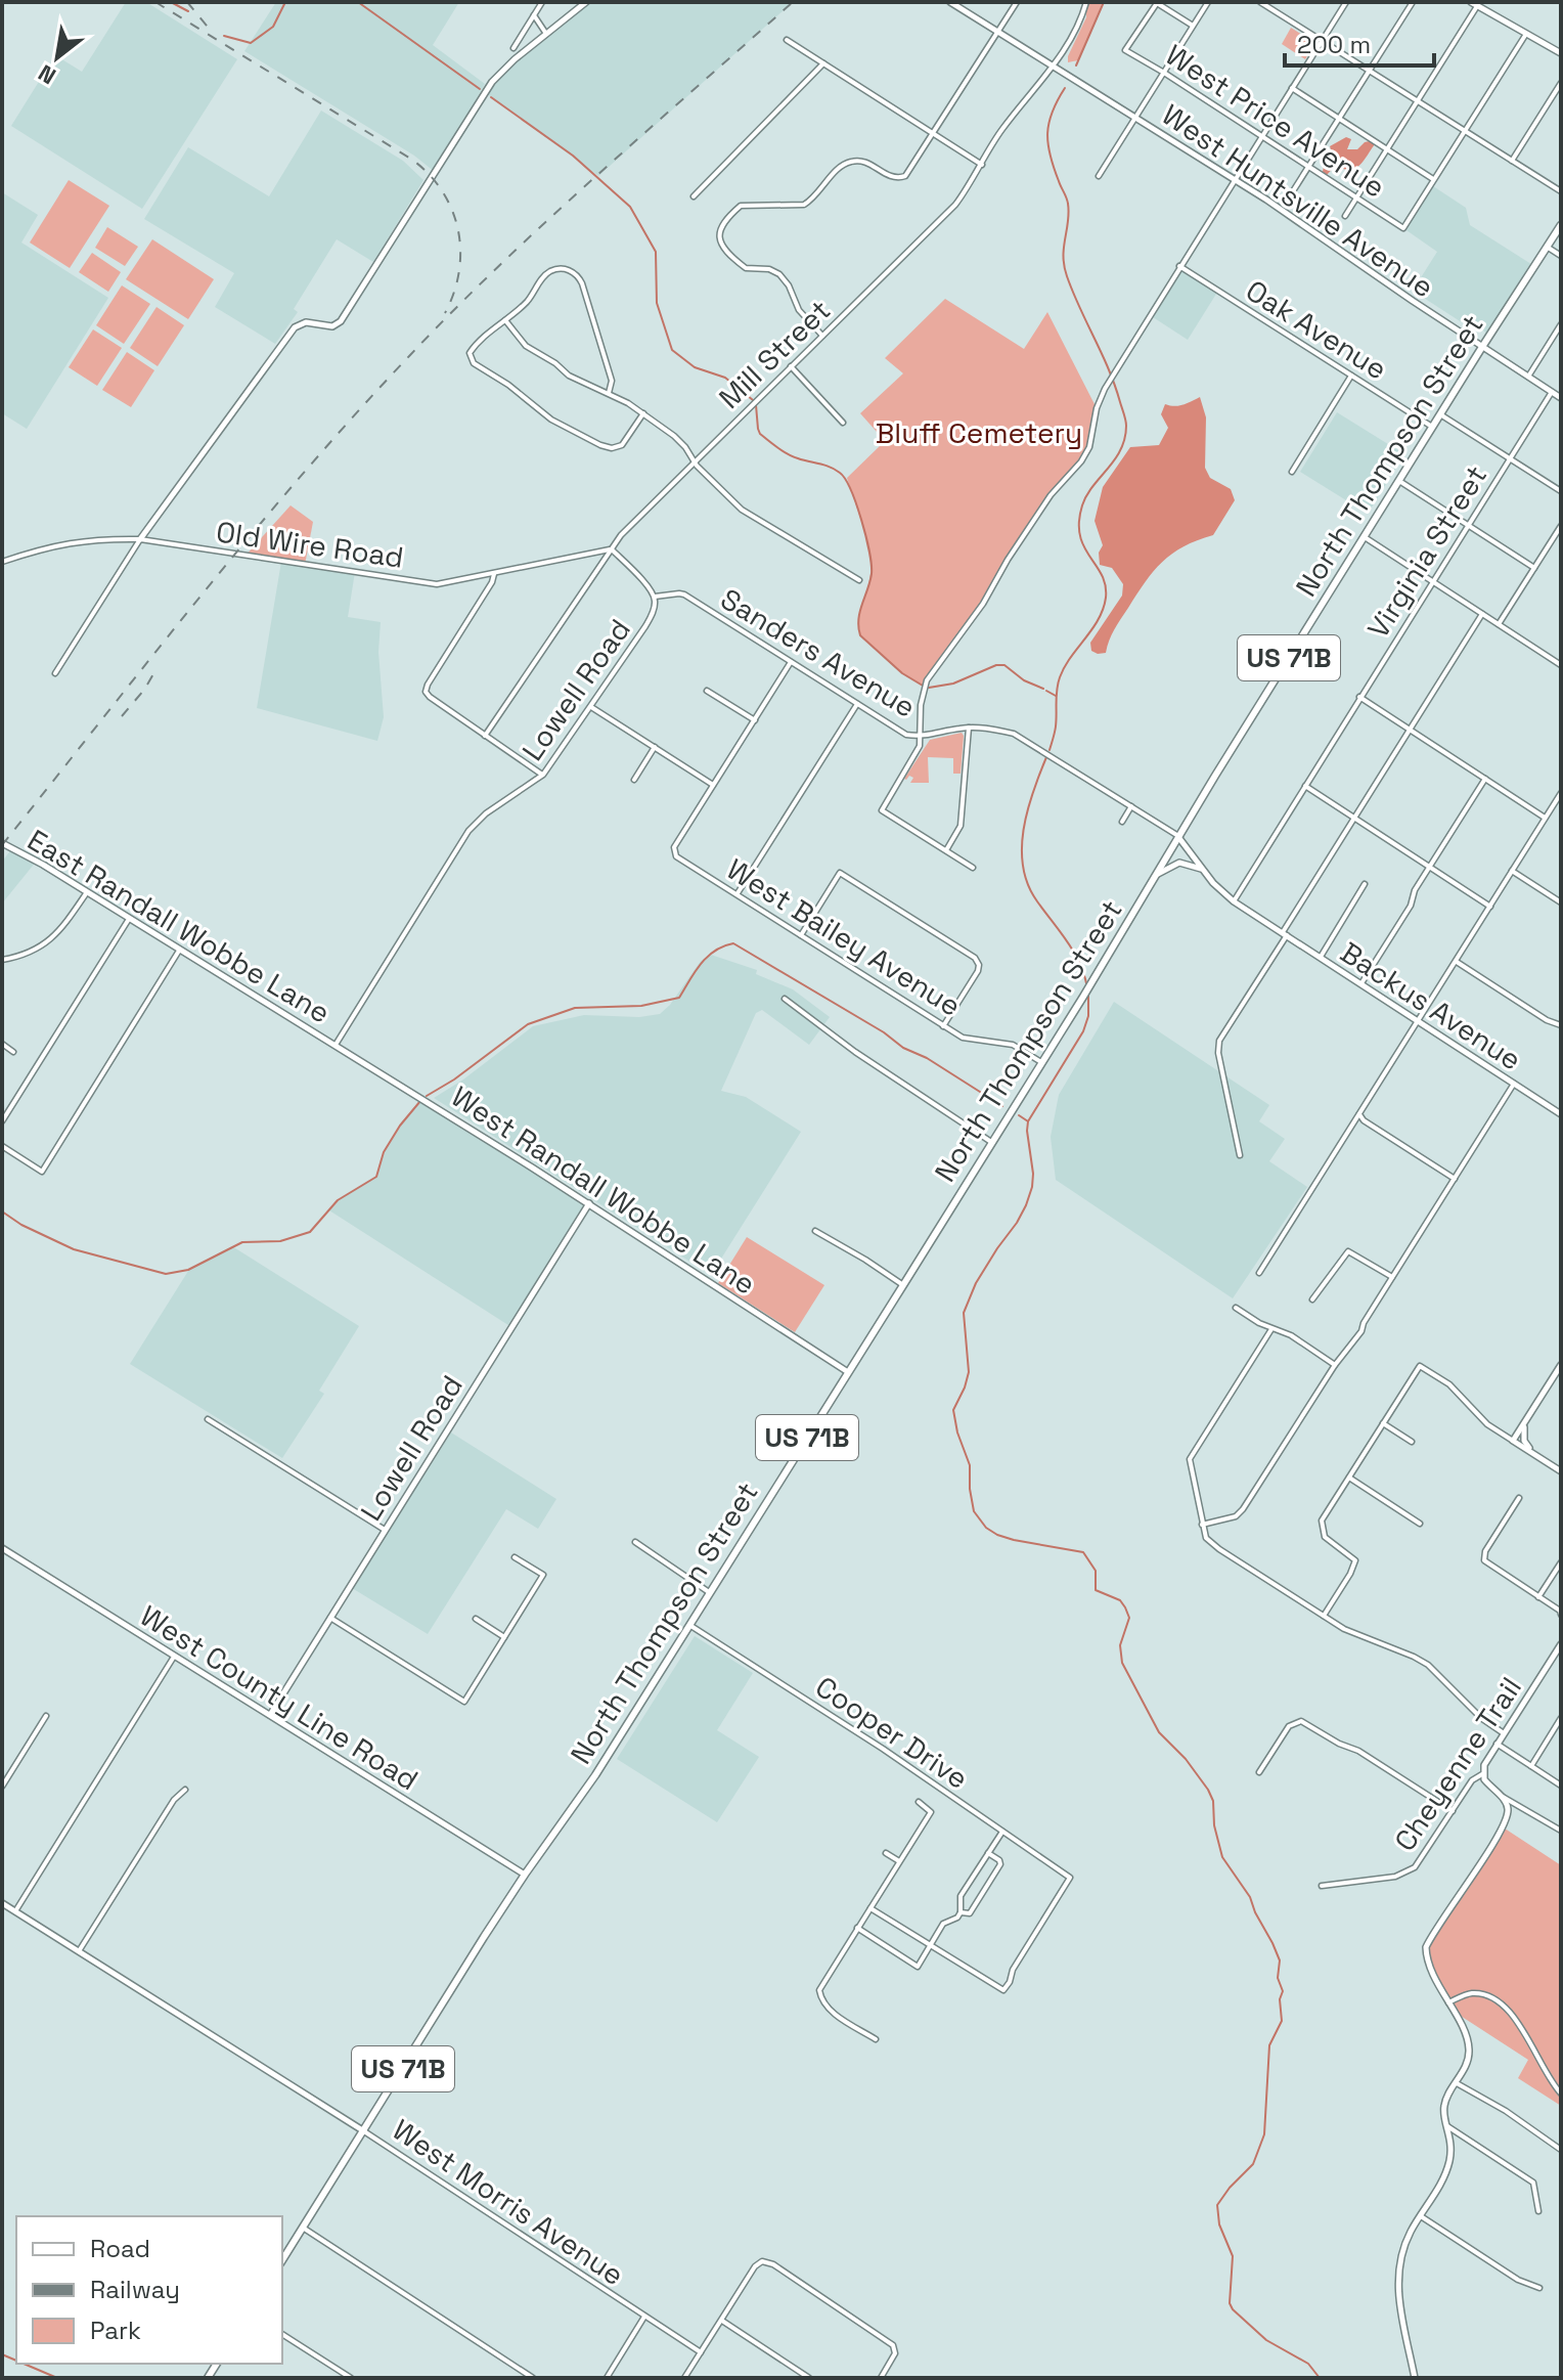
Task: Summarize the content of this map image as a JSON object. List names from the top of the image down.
{
  "streets": {
    "main road": ["North Thompson Street", "US 71B"],
    "street": [
      "West Price Avenue",
      "West Huntsville Avenue",
      "Oak Avenue",
      "Mill Street",
      "Old Wire Road",
      "Virginia Street",
      "Sanders Avenue",
      "Lowell Road",
      "East Randall Wobbe Lane",
      "West Bailey Avenue",
      "Backus Avenue",
      "West Randall Wobbe Lane",
      "West County Line Road",
      "Cooper Drive",
      "Cheyenne Trail",
      "West Morris Avenue"
    ]
  },
  "crossings": [
    ["West Huntsville Avenue", "Mill Street"],
    ["West Huntsville Avenue", "North Thompson Street"],
    ["West Huntsville Avenue", "Virginia Street"],
    ["Oak Avenue", "North Thompson Street"],
    ["Mill Street", "Old Wire Road"],
    ["Mill Street", "Lowell Road"],
    ["North Thompson Street", "Sanders Avenue"],
    ["North Thompson Street", "US 71B"],
    ["North Thompson Street", "West Bailey Avenue"],
    ["North Thompson Street", "Backus Avenue"],
    ["North Thompson Street", "West Randall Wobbe Lane"],
    ["North Thompson Street", "West County Line Road"],
    ["North Thompson Street", "Cooper Drive"],
    ["Old Wire Road", "Lowell Road"],
    ["Virginia Street", "Backus Avenue"],
    ["Sanders Avenue", "Lowell Road"],
    ["Sanders Avenue", "Backus Avenue"],
    ["US 71B", "West County Line Road"],
    ["US 71B", "West Morris Avenue"],
    ["Lowell Road", "East Randall Wobbe Lane"],
    ["Lowell Road", "West Randall Wobbe Lane"],
    ["Lowell Road", "West County Line Road"],
    ["East Randall Wobbe Lane", "West Randall Wobbe Lane"]
  ],
  "parks": ["Bluff Cemetery"],
  "legend": ["Road", "Railway", "Park"],
  "scale_bar": "200 m",
  "north": "bottom left"
}
